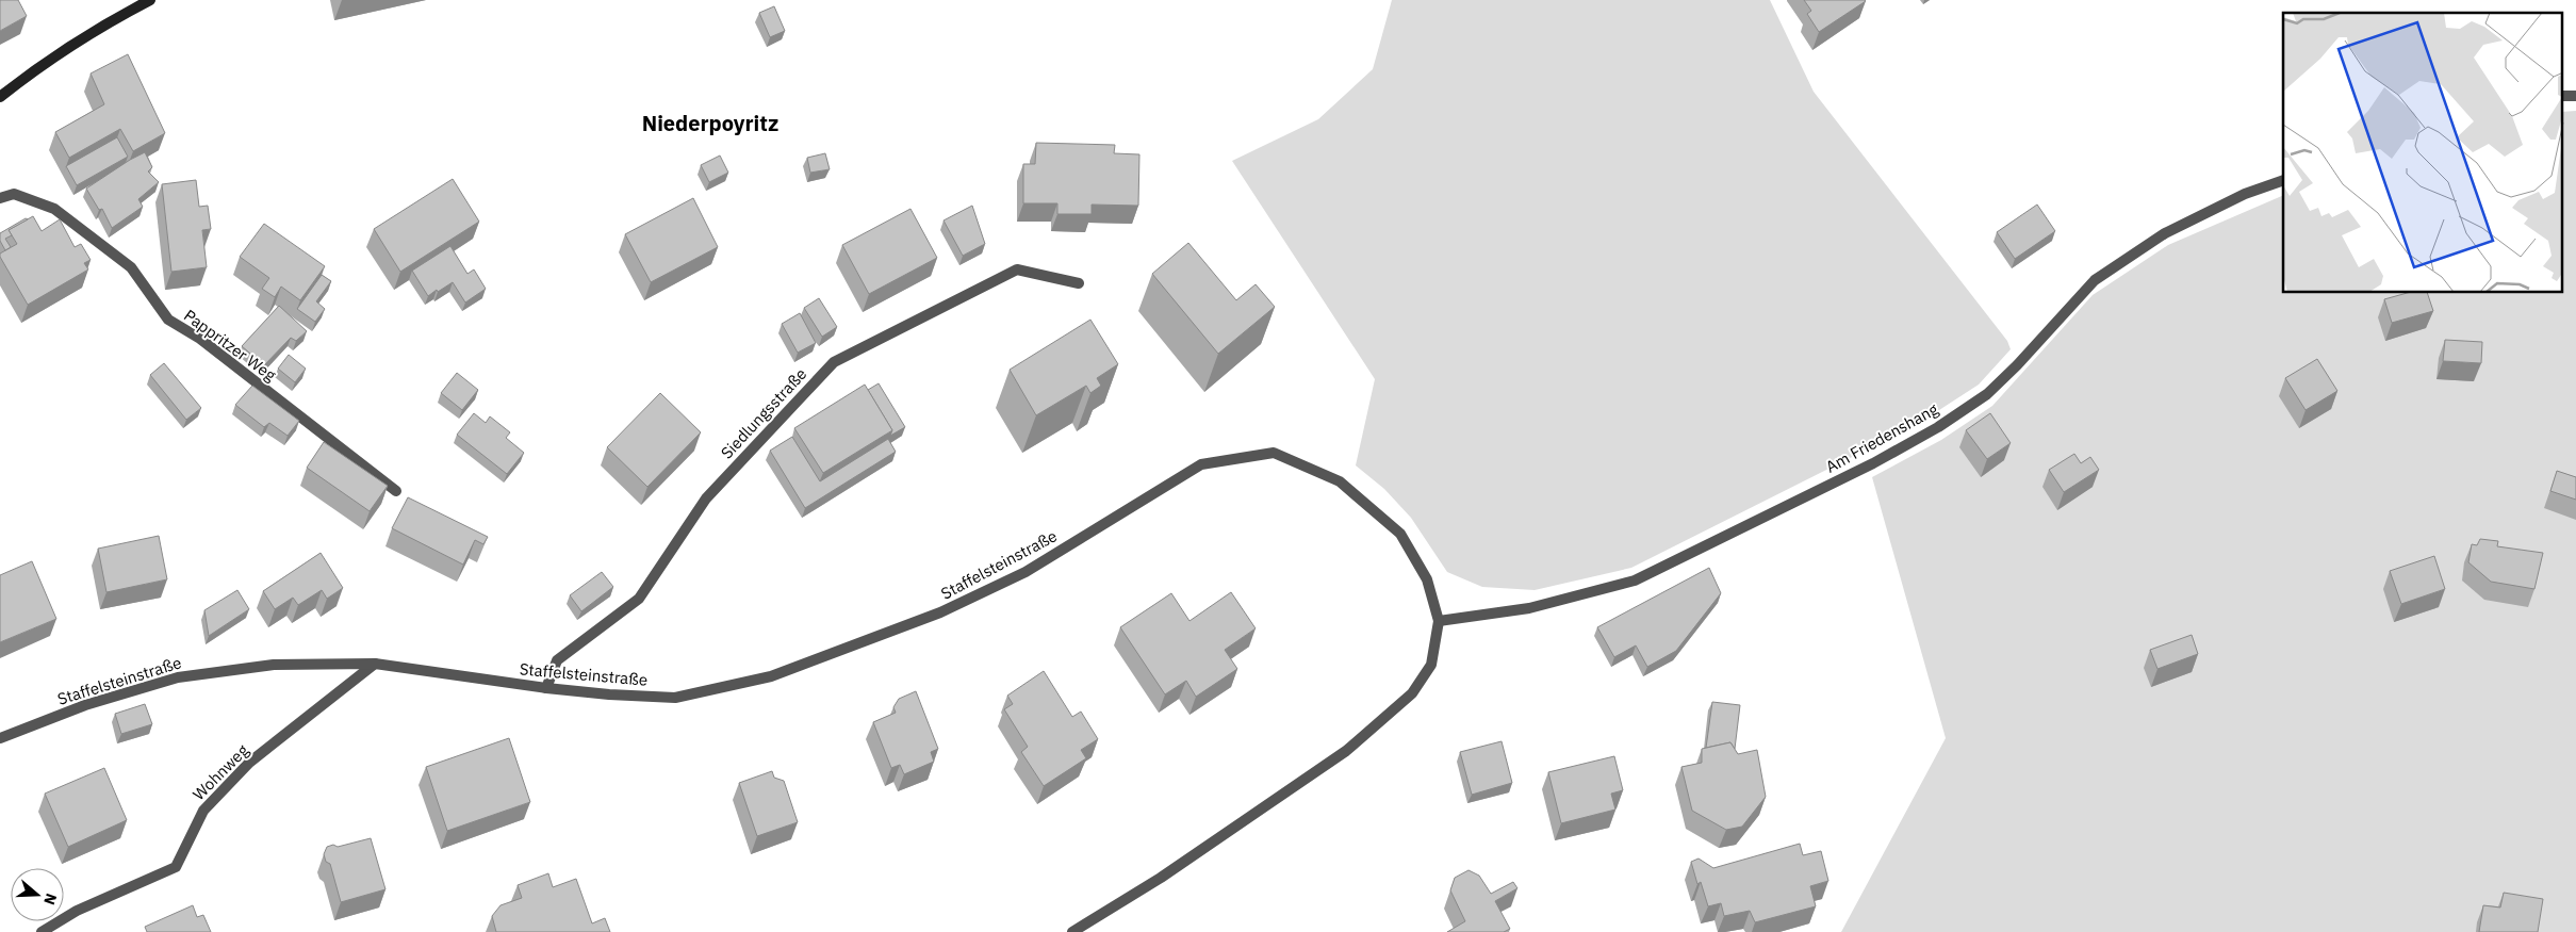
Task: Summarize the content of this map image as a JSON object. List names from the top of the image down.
{
  "streets": {
    "street": [
      "Pappritzer Weg",
      "Siedlungsstraße",
      "Am Friedenshang",
      "Staffelsteinstraße",
      "Wohnweg"
    ]
  },
  "crossings": [
    ["Siedlungsstraße", "Staffelsteinstraße"],
    ["Am Friedenshang", "Staffelsteinstraße"],
    ["Staffelsteinstraße", "Wohnweg"]
  ],
  "districts": ["Niederpoyritz"],
  "north": "right"
}
